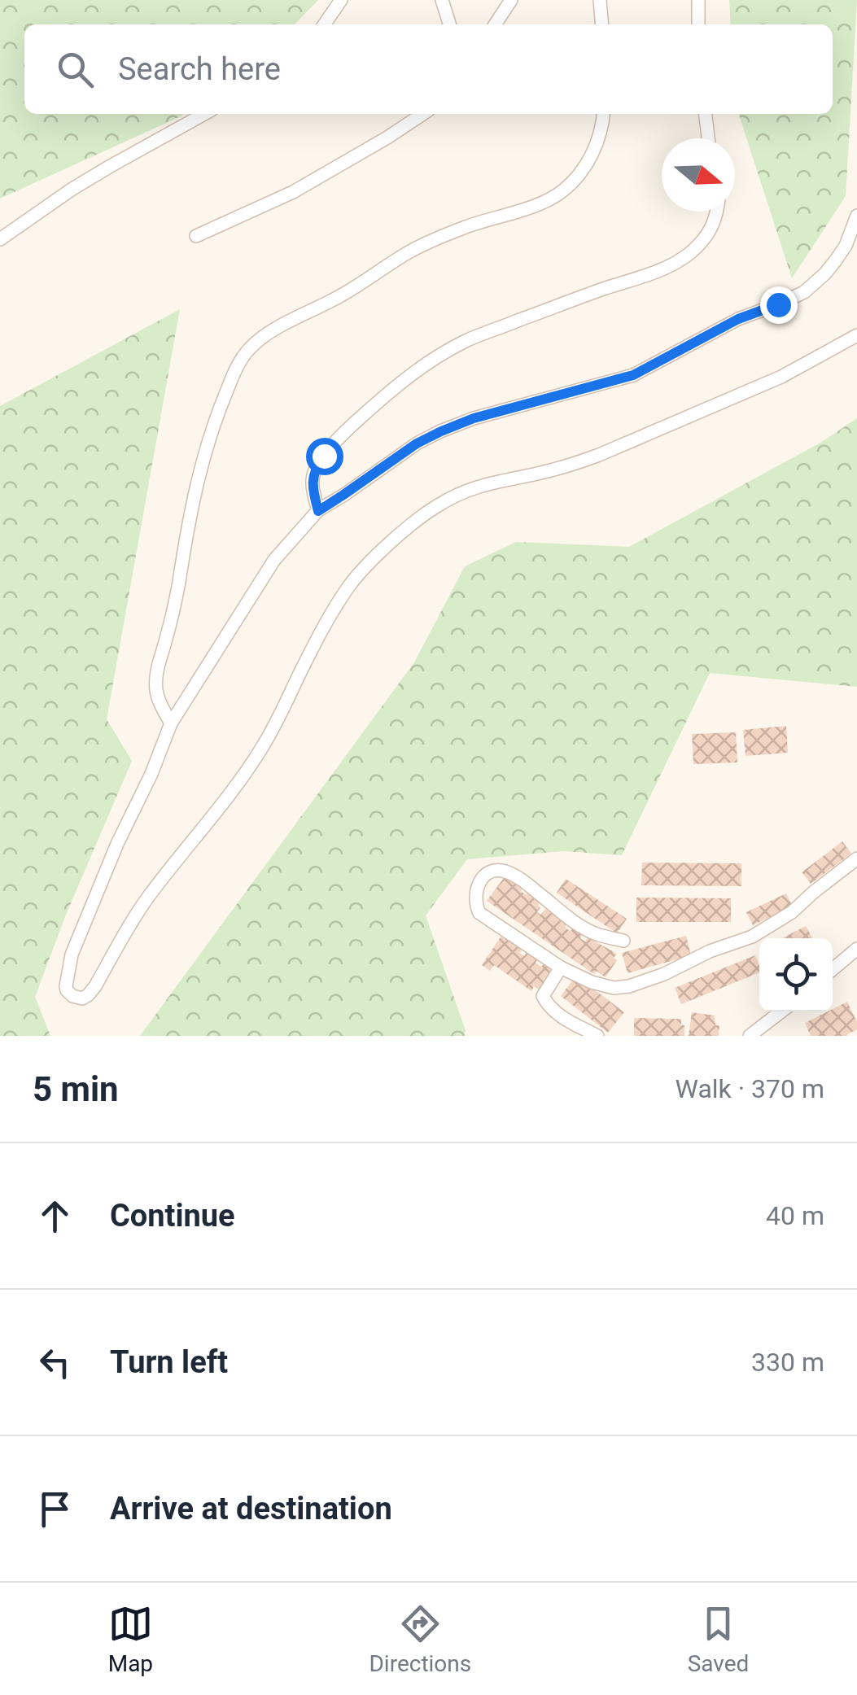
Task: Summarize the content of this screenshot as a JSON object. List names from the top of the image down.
{
  "north": "right",
  "page": {
    "search": "Search here",
    "heading": ["5 min", "Walk · 370 m"],
    "list": [
      ["Continue", "40 m"],
      ["Turn left", "330 m"],
      "Arrive at destination"
    ],
    "nav": ["Map", "Directions", "Saved"]
  }
}
